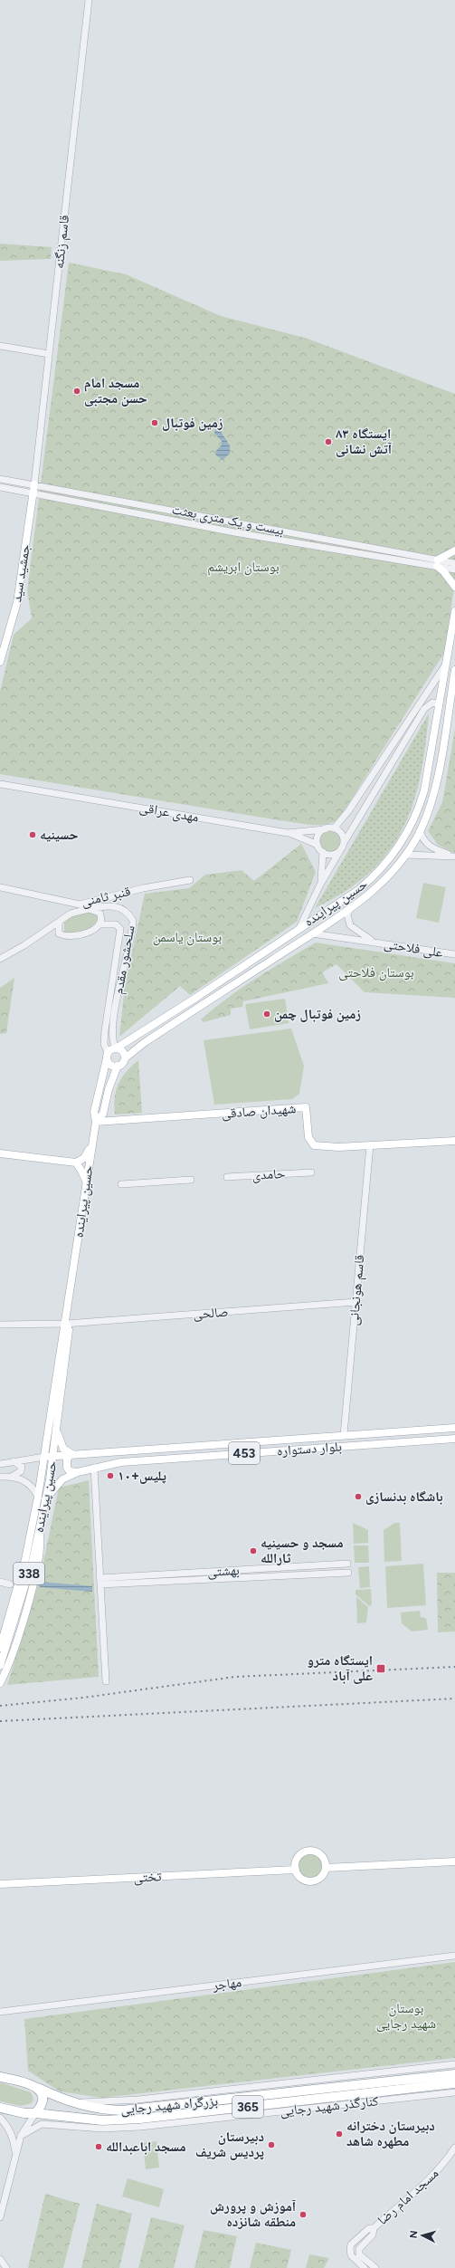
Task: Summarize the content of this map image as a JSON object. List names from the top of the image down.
{
  "streets": {
    "highway": ["بزرگراه شهید رجایی", "365"],
    "main road": [
      "جمشید سید",
      "حسین پیراینده",
      "شهیدان صادقی",
      "بلوار دستواره",
      "453",
      "338",
      "تختی"
    ],
    "street": [
      "قاسم زنگنه",
      "بیست و یک متری بعثت",
      "مهدی عراقی",
      "قنبر ثامنی",
      "علی فلاحتی",
      "سلحشور مقدم",
      "حامدی",
      "قاسم هونجانی",
      "صالحی",
      "بهشتی",
      "مهاجر",
      "کنارگذر شهید رجایی",
      "مسجد امام رضا"
    ]
  },
  "crossings": [
    ["قاسم زنگنه", "بیست و یک متری بعثت"],
    ["قاسم زنگنه", "جمشید سید"],
    ["بیست و یک متری بعثت", "جمشید سید"],
    ["حسین پیراینده", "علی فلاحتی"],
    ["حسین پیراینده", "سلحشور مقدم"],
    ["حسین پیراینده", "شهیدان صادقی"],
    ["حسین پیراینده", "صالحی"],
    ["حسین پیراینده", "بلوار دستواره"],
    ["شهیدان صادقی", "قاسم هونجانی"],
    ["قاسم هونجانی", "صالحی"],
    ["قاسم هونجانی", "بلوار دستواره"],
    ["بزرگراه شهید رجایی", "کنارگذر شهید رجایی"],
    ["بزرگراه شهید رجایی", "365"]
  ],
  "parks": [
    "بوستان ابریشم",
    "بوستان یاسمن",
    "بوستان فلاحتی",
    "بوستان شهید رجایی"
  ],
  "places": {
    "other": [
      "مسجد امام حسن مجتبی",
      "زمین فوتبال",
      "ایستگاه ۸۳ آتش نشانی",
      "حسینیه",
      "زمین فوتبال چمن",
      "پلیس+۱۰",
      "باشگاه بدنسازی",
      "مسجد و حسینیه ثارالله",
      "دبیرستان دخترانه مطهره شاهد",
      "دبیرستان پردیس شریف",
      "مسجد اباعبدالله",
      "آموزش و پرورش منطقه شانزده"
    ],
    "transit": ["ایستگاه مترو علی آباد"]
  },
  "north": "left"
}
